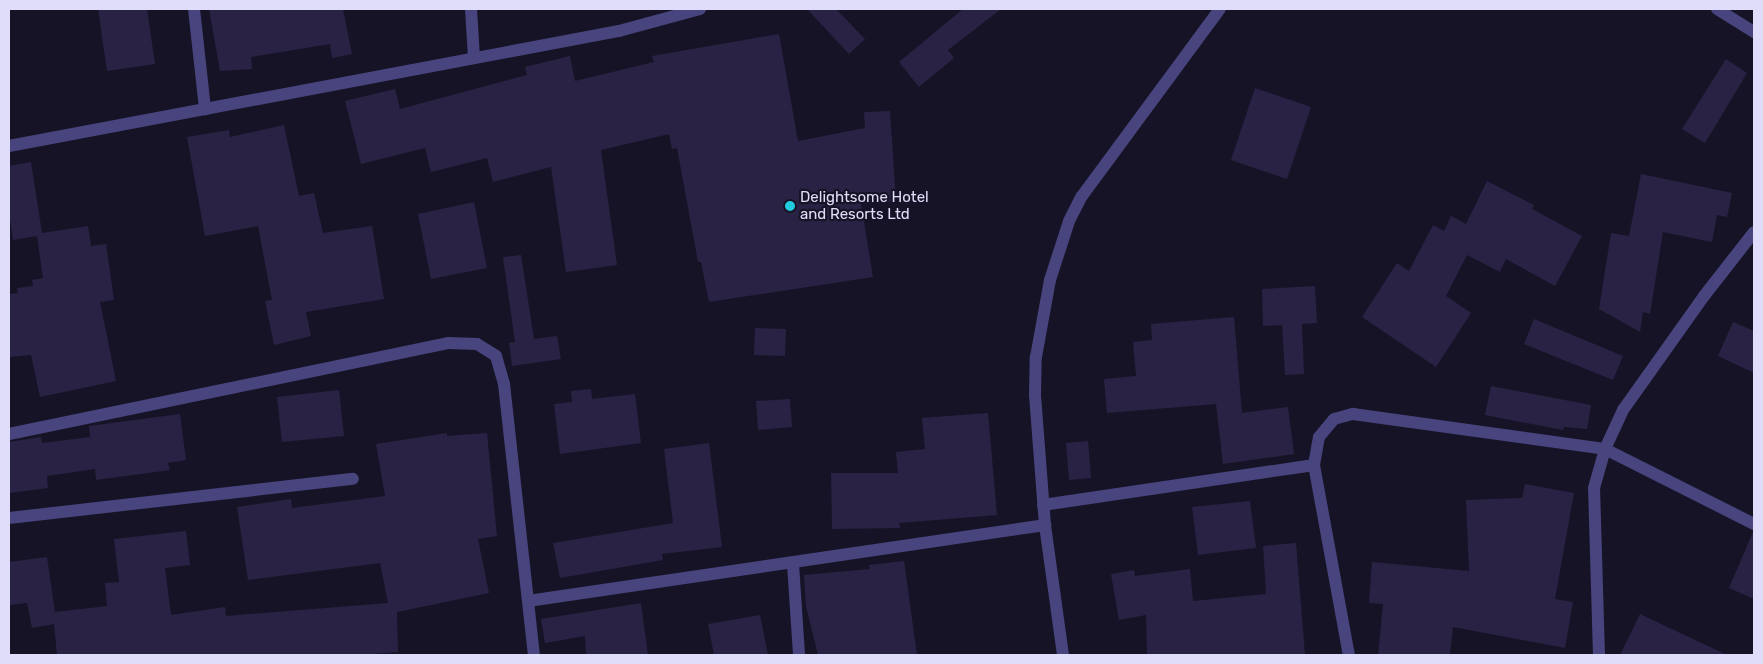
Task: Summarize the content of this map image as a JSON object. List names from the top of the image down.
{
  "places": ["Delightsome Hotel and Resorts Ltd"]
}
